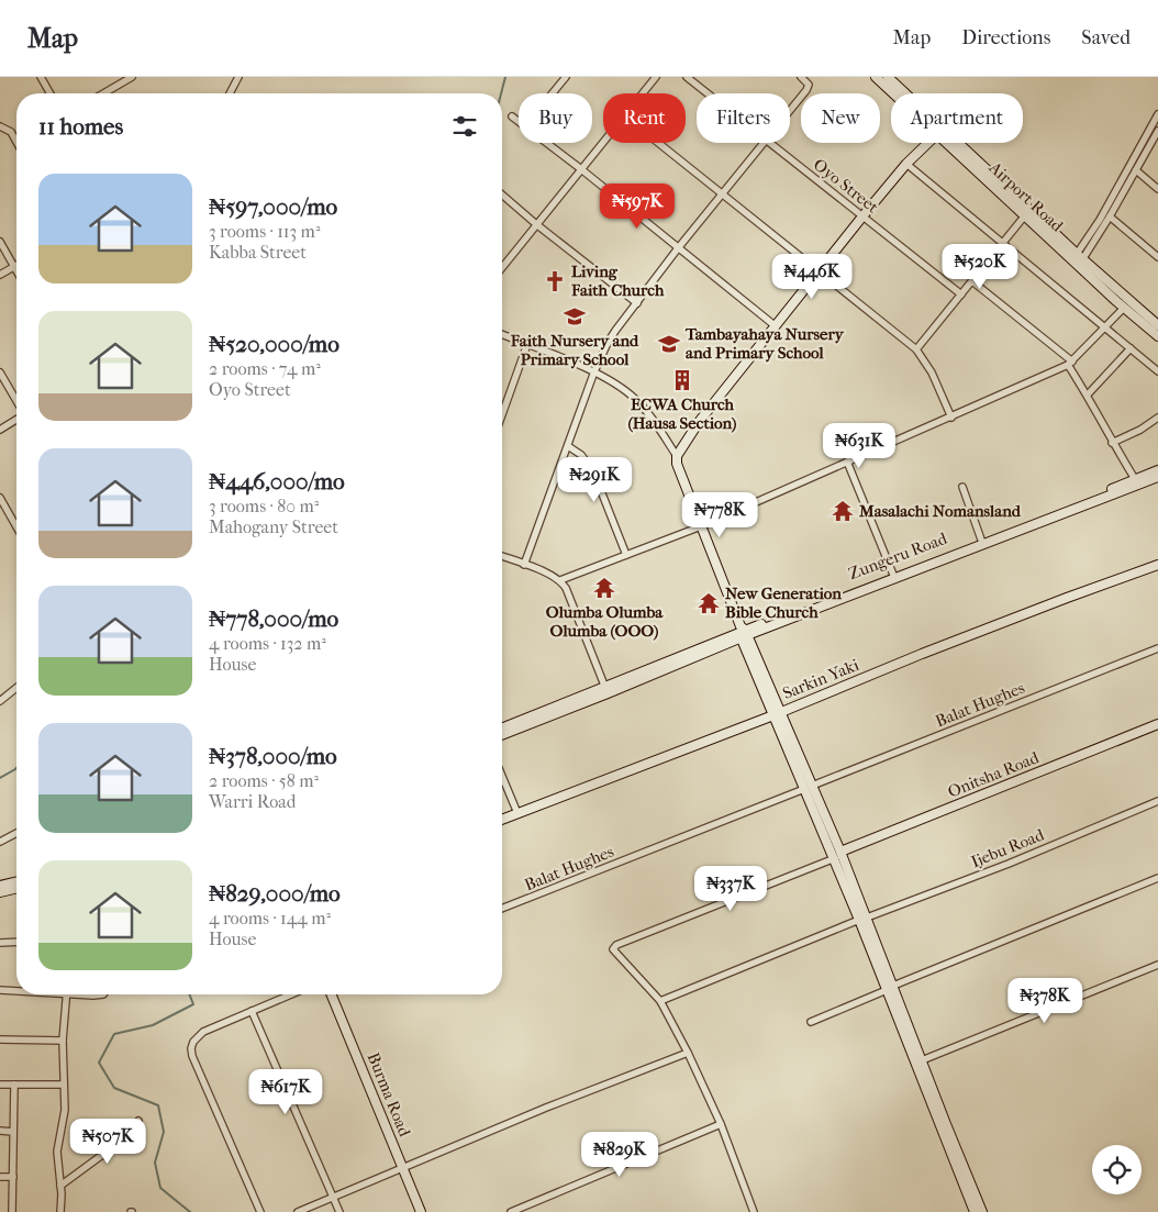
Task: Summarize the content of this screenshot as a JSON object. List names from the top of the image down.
{
  "streets": {
    "street": [
      "Oyo Street",
      "Airport Road",
      "Zungeru Road",
      "Sarkin Yaki",
      "Balat Hughes",
      "Onitsha Road",
      "Ijebu Road",
      "Burma Road"
    ]
  },
  "crossings": [
    ["Onitsha Road", "Ijebu Road"]
  ],
  "places": {
    "church": ["Living Faith Church"],
    "school or university": ["Faith Nursery and Primary School", "Tambayahaya Nursery and Primary School"],
    "building": ["ECWA Church (Hausa Section)"],
    "temple": ["Masalachi Nomansland", "Olumba Olumba Olumba (OOO)", "New Generation Bible Church"]
  },
  "page": {
    "header": "Map",
    "nav": ["Map", "Directions", "Saved"],
    "chip": [
      "Buy",
      "Rent",
      "Filters",
      "New",
      "Apartment"
    ],
    "heading": "11 homes",
    "list": [
      {
        "name": "₦597,000/mo",
        "note": "3 rooms · 113 m² · Kabba Street"
      },
      {
        "name": "₦520,000/mo",
        "note": "2 rooms · 74 m² · Oyo Street"
      },
      {
        "name": "₦446,000/mo",
        "note": "3 rooms · 80 m² · Mahogany Street"
      },
      {
        "name": "₦778,000/mo",
        "note": "4 rooms · 132 m² · House"
      },
      {
        "name": "₦378,000/mo",
        "note": "2 rooms · 58 m² · Warri Road"
      },
      {
        "name": "₦829,000/mo",
        "note": "4 rooms · 144 m² · House"
      }
    ],
    "price": [
      "₦597K",
      "₦520K",
      "₦446K",
      "₦631K",
      "₦291K",
      "₦778K",
      "₦337K",
      "₦378K",
      "₦617K",
      "₦507K",
      "₦829K"
    ]
  }
}
